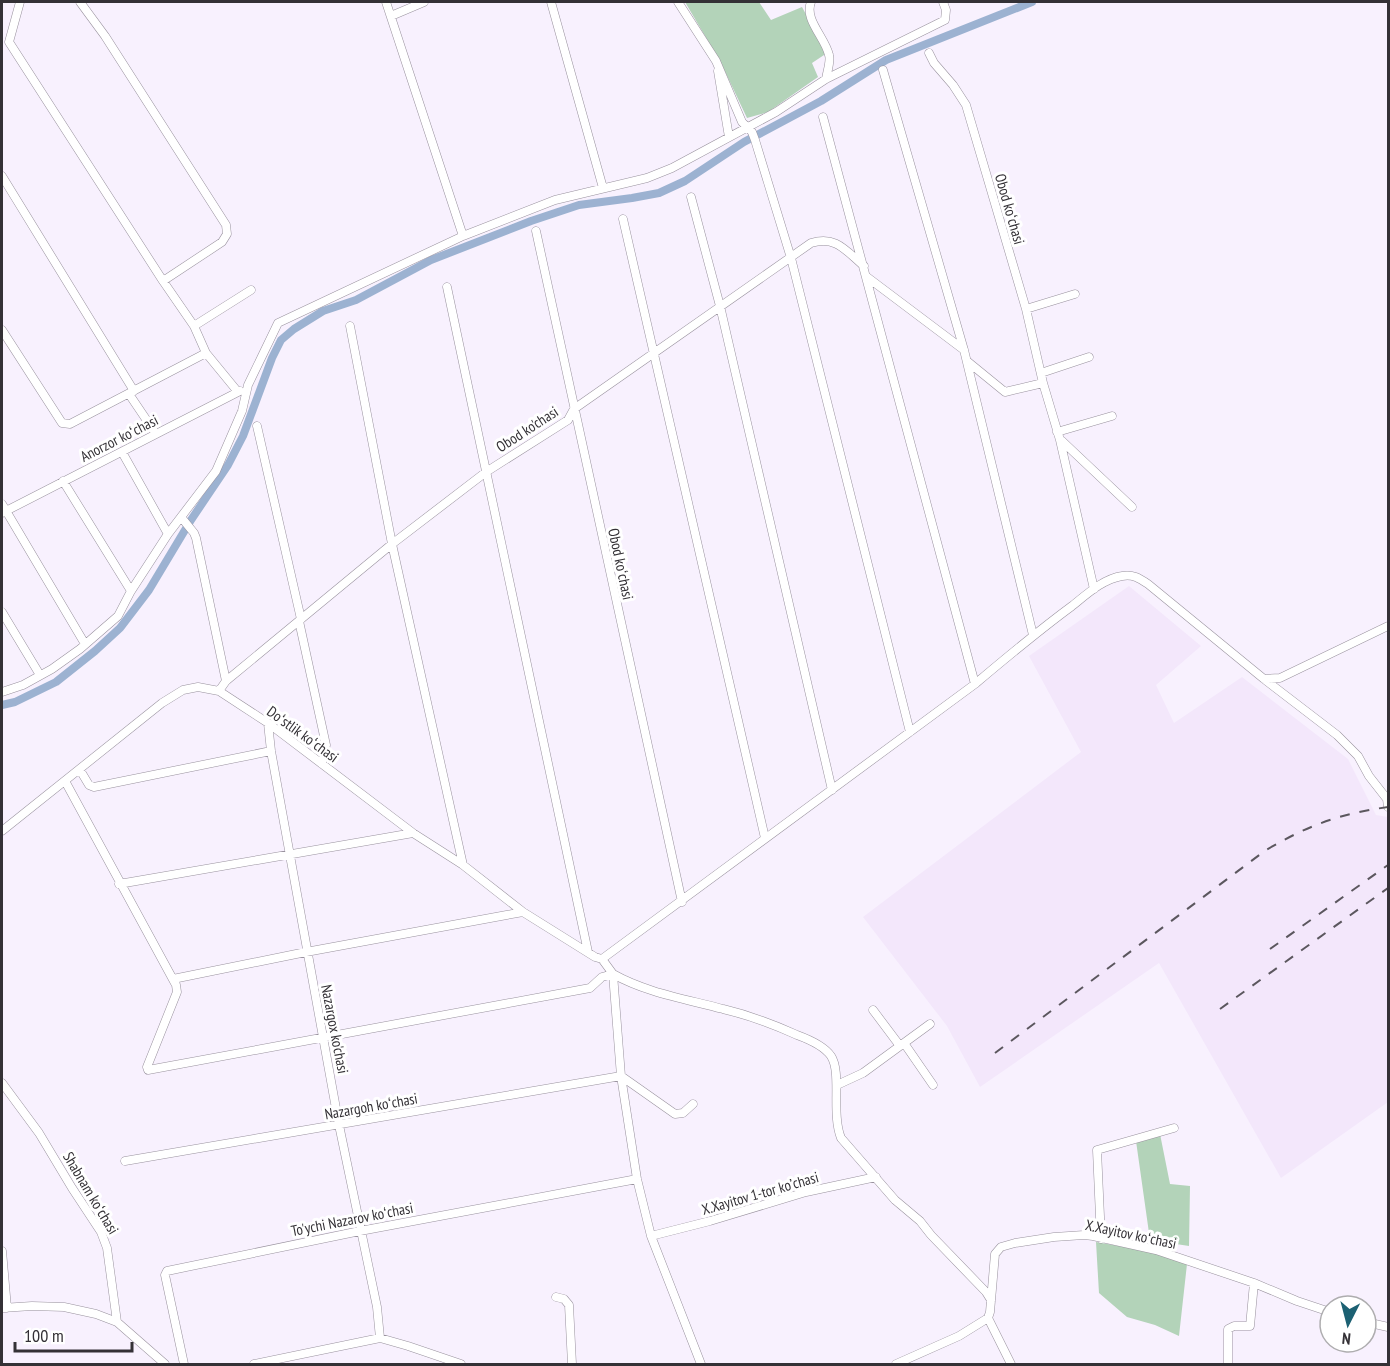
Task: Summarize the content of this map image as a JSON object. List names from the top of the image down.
{
  "streets": {
    "street": [
      "Obod koʻchasi",
      "Obod ko'chasi",
      "Anorzor koʻchasi",
      "Doʻstlik koʻchasi",
      "Nazargox ko'chasi",
      "Nazargoh koʻchasi",
      "Shabnam koʻchasi",
      "X.Xayitov 1-tor koʼchasi",
      "To'ychi Nazarov koʻchasi",
      "X.Xayitov koʻchasi"
    ]
  },
  "crossings": [
    ["Obod koʻchasi", "Obod ko'chasi"],
    ["Obod ko'chasi", "Doʻstlik koʻchasi"],
    ["Doʻstlik koʻchasi", "Nazargox ko'chasi"],
    ["Nazargox ko'chasi", "Nazargoh koʻchasi"],
    ["Nazargox ko'chasi", "To'ychi Nazarov koʻchasi"]
  ],
  "scale_bar": "100 m",
  "north": "bottom"
}
